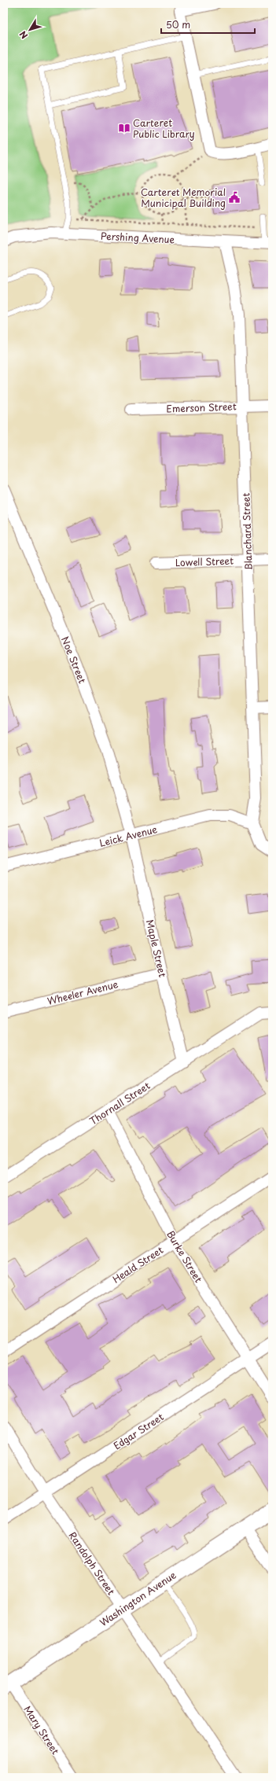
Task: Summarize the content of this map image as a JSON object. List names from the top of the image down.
{
  "streets": {
    "street": [
      "Pershing Avenue",
      "Emerson Street",
      "Blanchard Street",
      "Lowell Street",
      "Noe Street",
      "Leick Avenue",
      "Maple Street",
      "Wheeler Avenue",
      "Thornall Street",
      "Burke Street",
      "Heald Street",
      "Edgar Street",
      "Randolph Street",
      "Washington Avenue",
      "Mary Street"
    ]
  },
  "crossings": [
    ["Pershing Avenue", "Blanchard Street"],
    ["Emerson Street", "Blanchard Street"],
    ["Blanchard Street", "Lowell Street"],
    ["Blanchard Street", "Leick Avenue"],
    ["Noe Street", "Leick Avenue"],
    ["Noe Street", "Maple Street"],
    ["Leick Avenue", "Maple Street"],
    ["Maple Street", "Wheeler Avenue"],
    ["Maple Street", "Thornall Street"],
    ["Thornall Street", "Burke Street"],
    ["Burke Street", "Heald Street"],
    ["Burke Street", "Edgar Street"],
    ["Edgar Street", "Randolph Street"],
    ["Randolph Street", "Washington Avenue"],
    ["Washington Avenue", "Mary Street"]
  ],
  "places": {
    "library": ["Carteret Public Library"],
    "public building": ["Carteret Memorial Municipal Building"]
  },
  "scale_bar": "50 m",
  "north": "bottom left"
}
